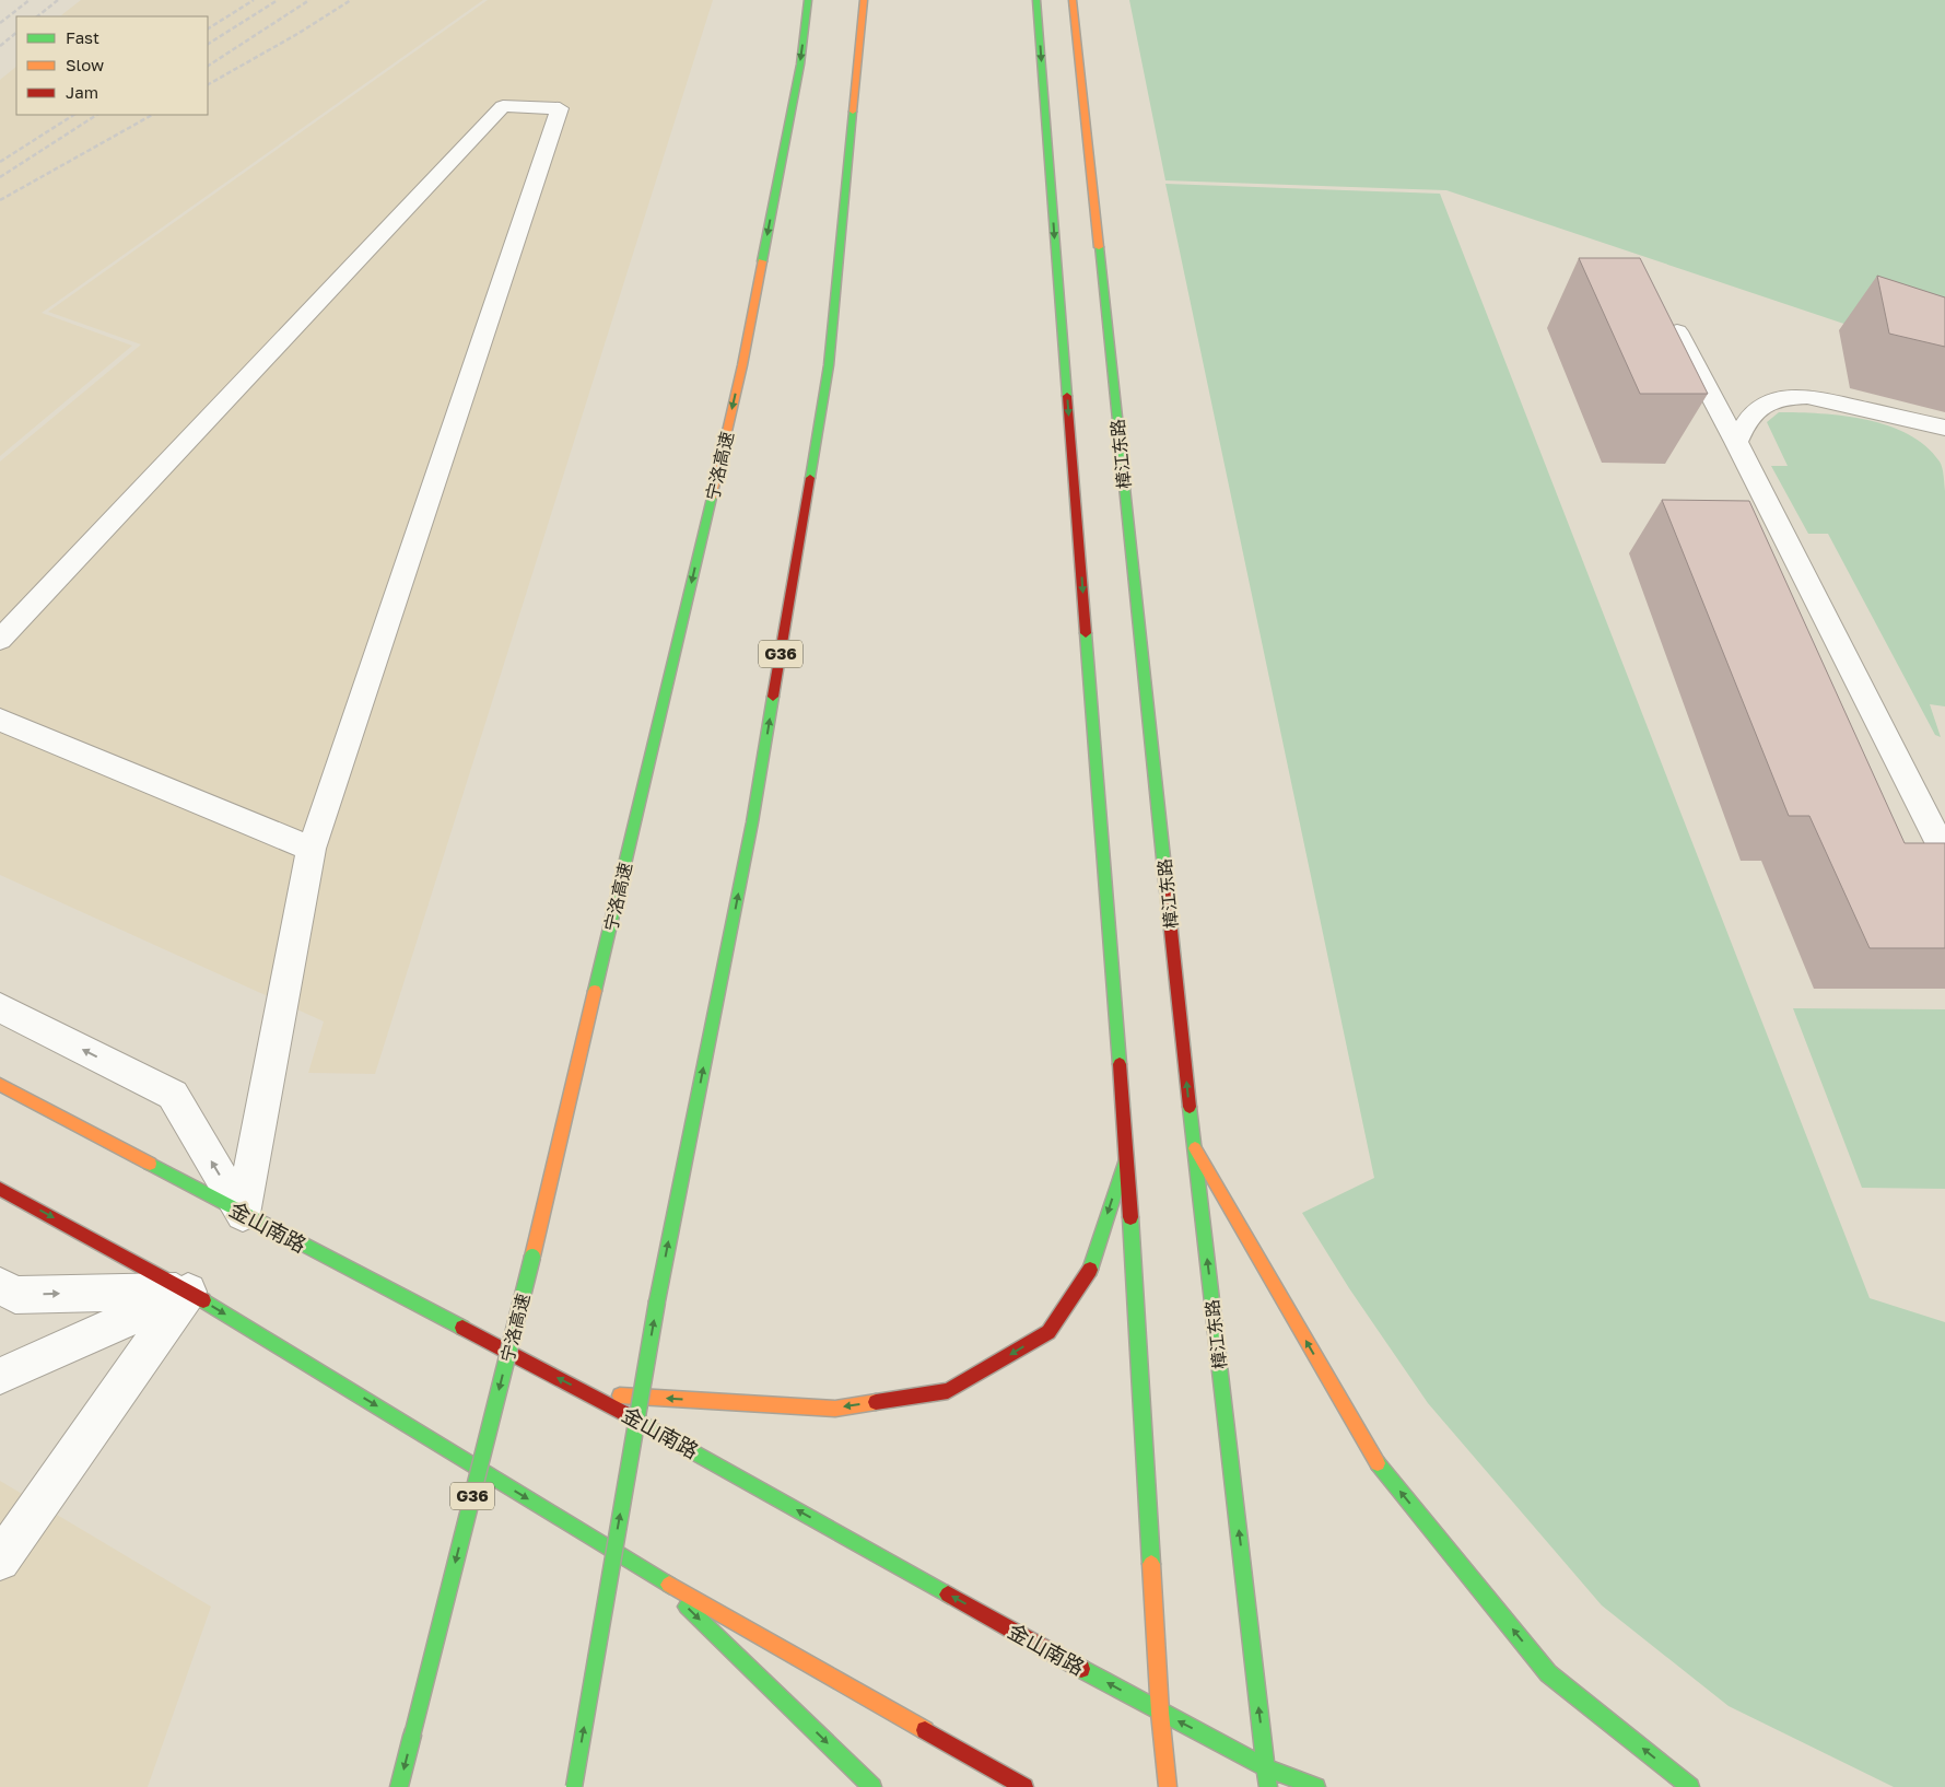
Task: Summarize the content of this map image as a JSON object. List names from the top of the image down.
{
  "streets": {
    "main road": [
      "樟江东路",
      "宁洛高速",
      "G36",
      "金山南路"
    ]
  },
  "crossings": [
    ["樟江东路", "金山南路"]
  ],
  "one_way": ["金山南路"],
  "legend": ["Fast", "Slow", "Jam"]
}
